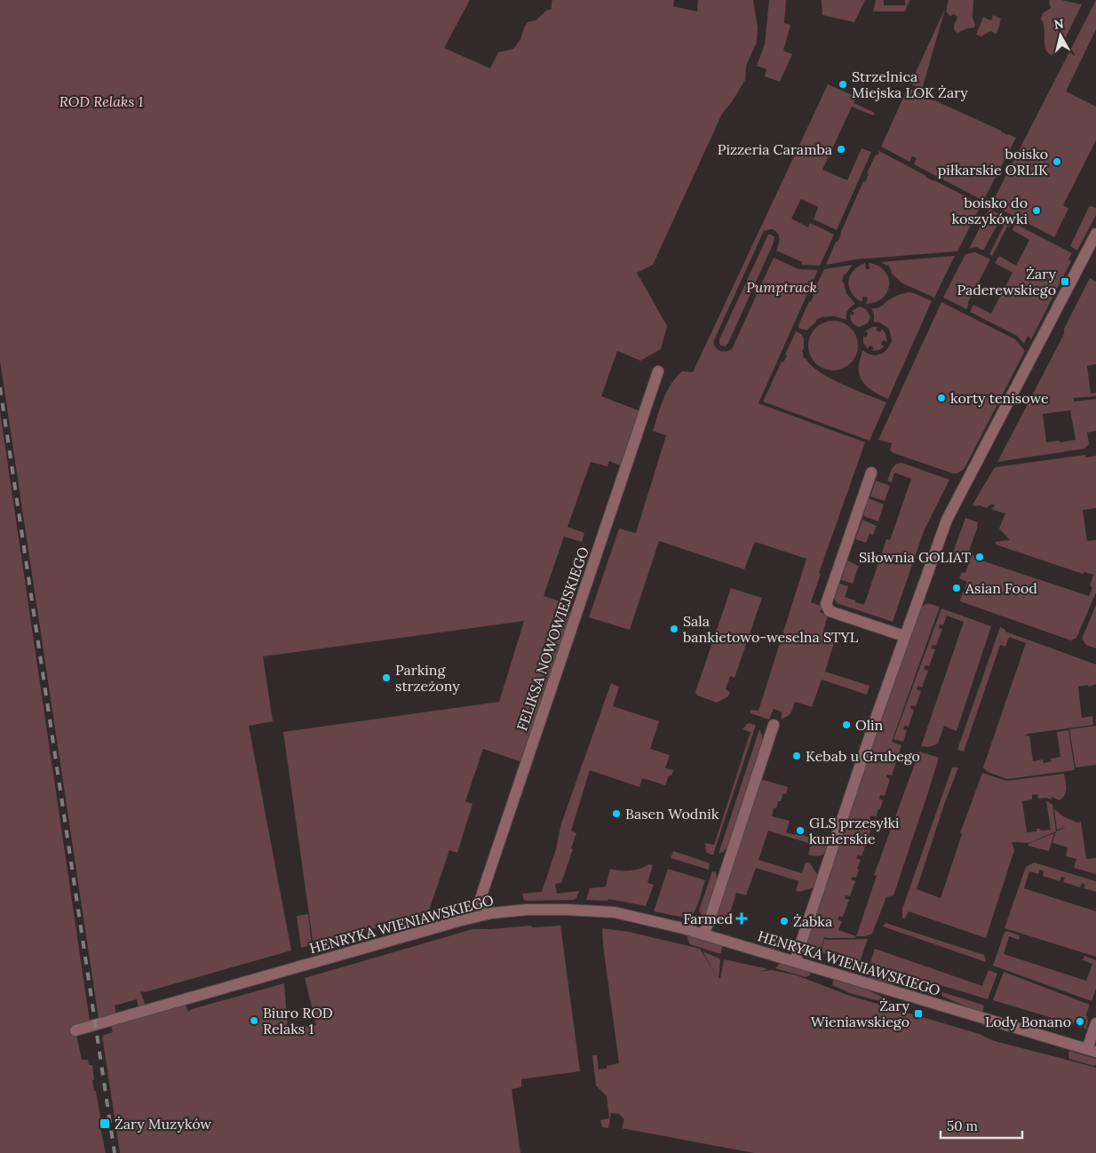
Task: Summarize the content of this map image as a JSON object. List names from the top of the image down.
{
  "streets": {
    "street": ["FELIKSA NOWOWIEJSKIEGO", "HENRYKA WIENIAWSKIEGO"]
  },
  "crossings": [
    ["FELIKSA NOWOWIEJSKIEGO", "HENRYKA WIENIAWSKIEGO"]
  ],
  "parks": ["ROD Relaks 1", "Pumptrack"],
  "places": {
    "other": [
      "Strzelnica Miejska LOK Żary",
      "Pizzeria Caramba",
      "boisko piłkarskie ORLIK",
      "boisko do koszykówki",
      "korty tenisowe",
      "Siłownia GOLIAT",
      "Asian Food",
      "Sala bankietowo-weselna STYL",
      "Parking strzeżony",
      "Olin",
      "Kebab u Grubego",
      "Basen Wodnik",
      "GLS przesyłki kurierskie",
      "Żabka",
      "Biuro ROD Relaks 1",
      "Lody Bonano"
    ],
    "transit": ["Żary Paderewskiego", "Żary Wieniawskiego", "Żary Muzyków"],
    "health": ["Farmed"]
  },
  "scale_bar": "50 m",
  "north": "top"
}
